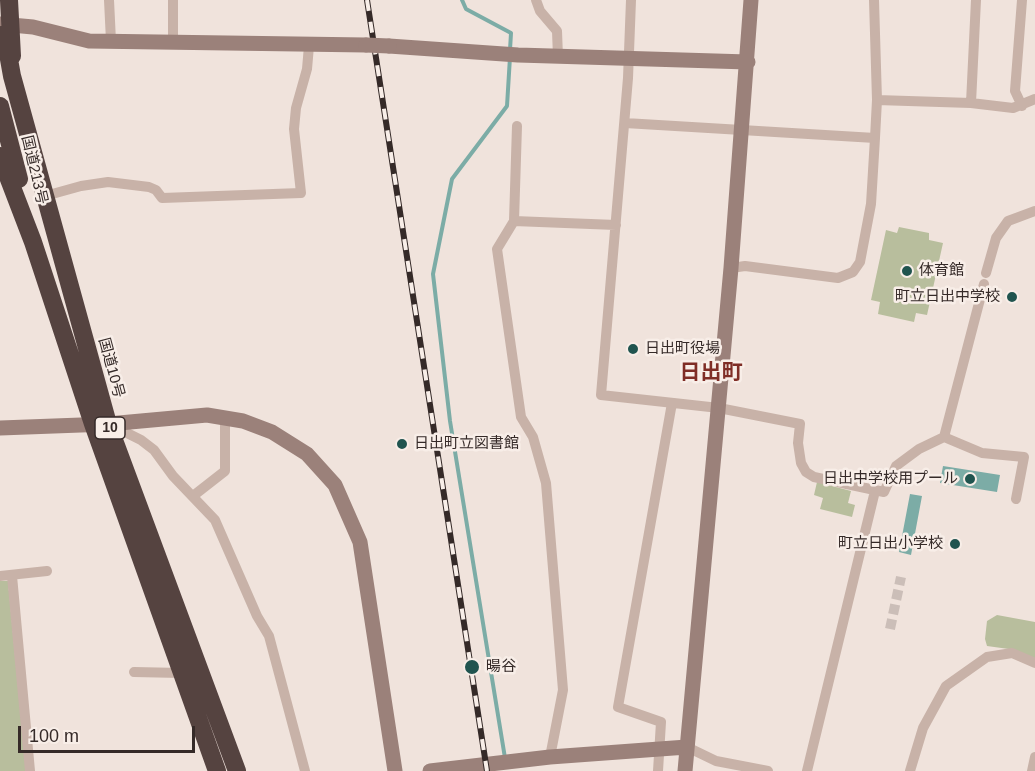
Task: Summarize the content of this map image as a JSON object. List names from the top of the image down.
{
  "streets": {
    "highway": ["国道213号", "国道10号", "10"]
  },
  "crossings": [
    ["国道213号", "国道10号"]
  ],
  "districts": ["日出町"],
  "places": [
    "体育館",
    "町立日出中学校",
    "日出町役場",
    "日出町立図書館",
    "日出中学校用プール",
    "町立日出小学校",
    "暘谷"
  ],
  "scale_bar": "100 m"
}
